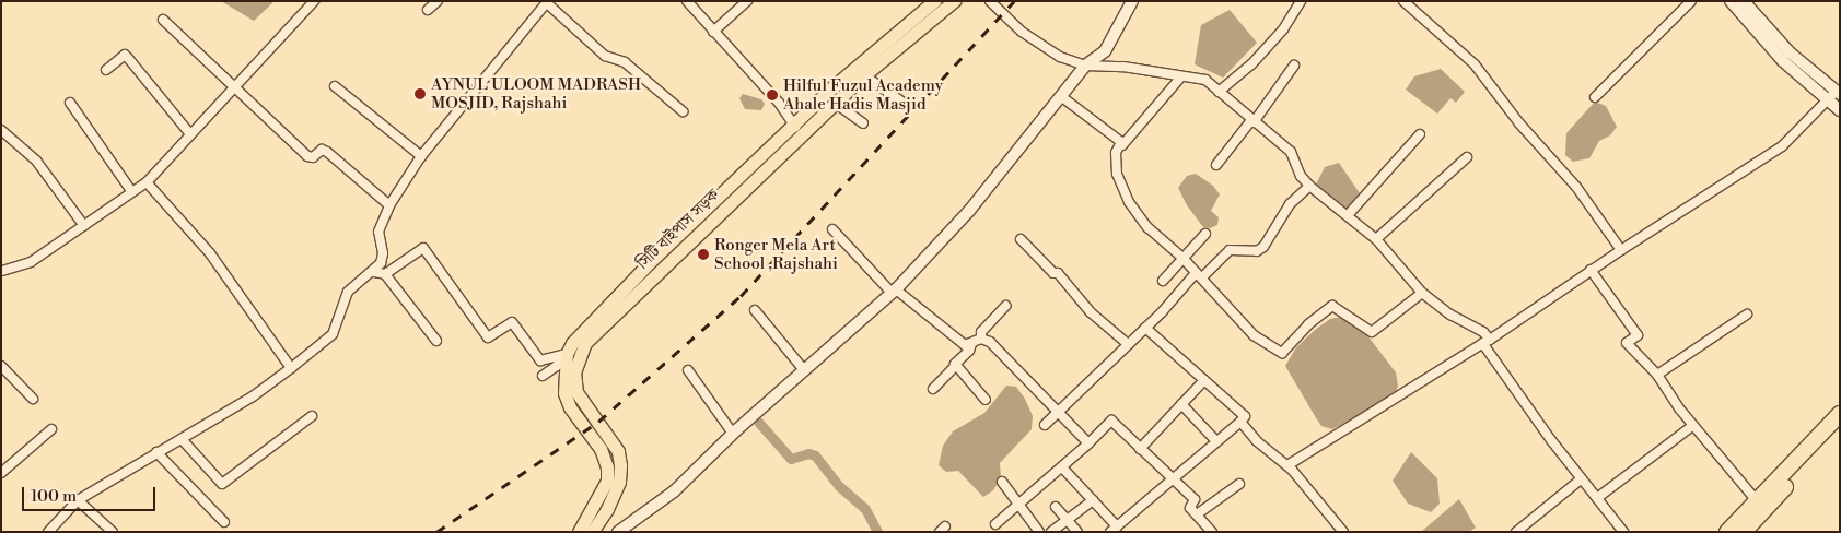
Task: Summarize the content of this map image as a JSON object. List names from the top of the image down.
{
  "streets": {
    "main road": ["সিটি বাইপাস সড়ক"]
  },
  "places": ["AYNUL ULOOM MADRASH MOSJID, Rajshahi", "Hilful Fuzul Academy Ahale Hadis Masjid", "Ronger Mela Art School ,Rajshahi"],
  "scale_bar": "100 m"
}
